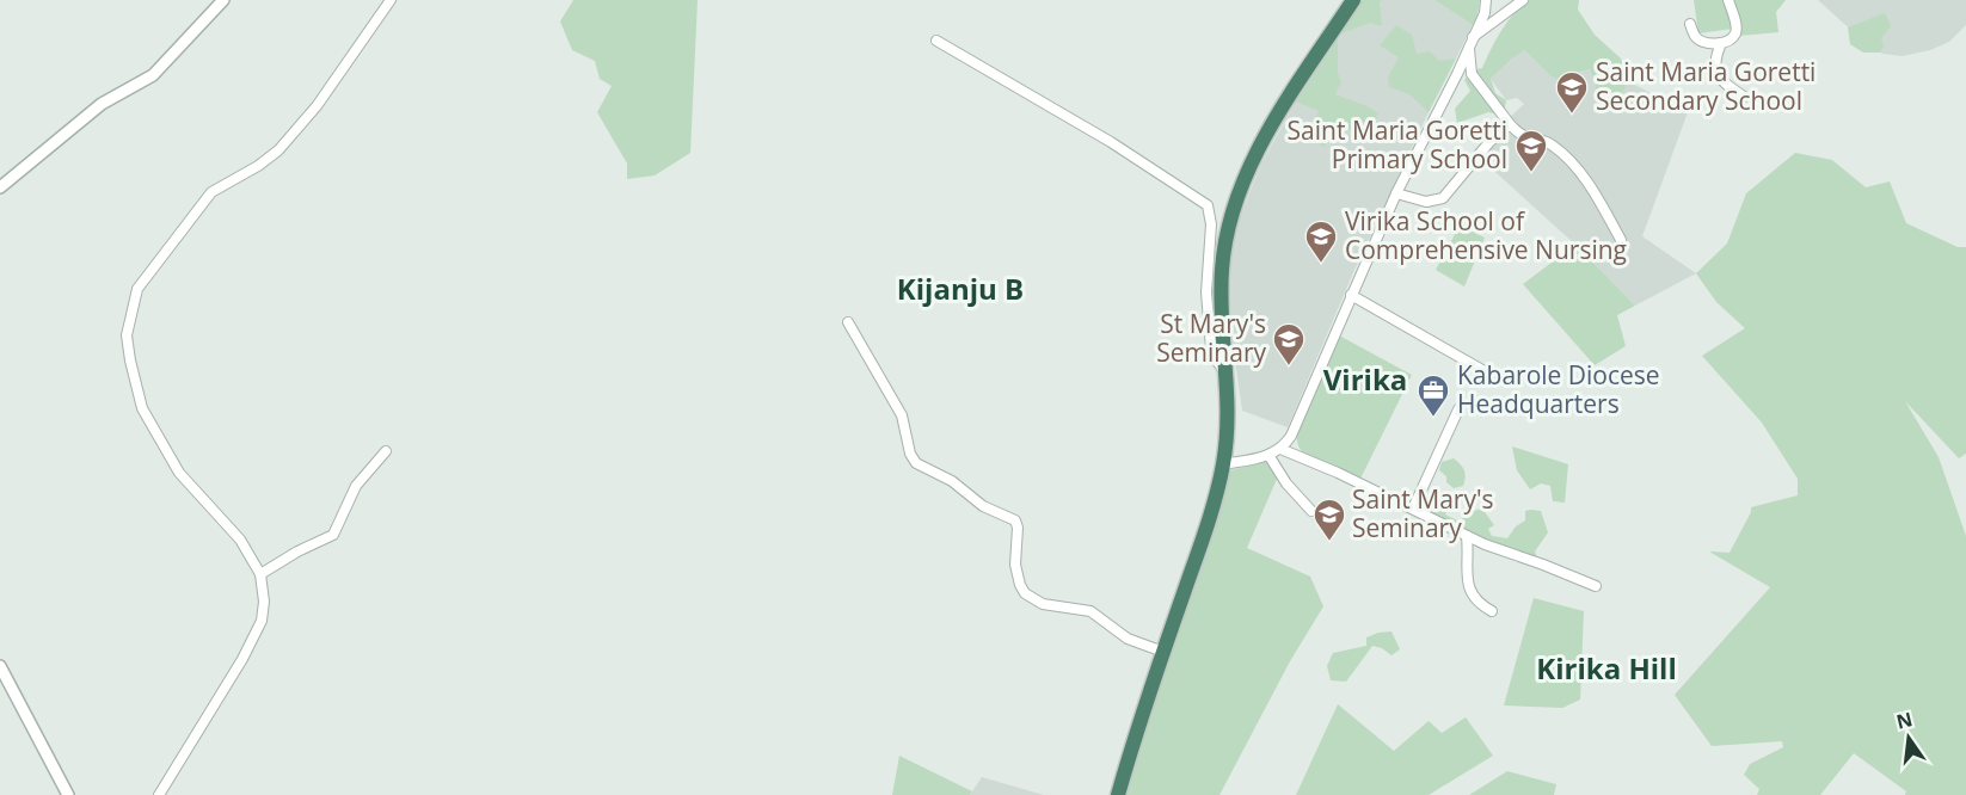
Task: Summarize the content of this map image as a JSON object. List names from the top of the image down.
{
  "districts": ["Kijanju B", "Virika", "Kirika Hill"],
  "places": {
    "school or university": [
      "Saint Maria Goretti Secondary School",
      "Saint Maria Goretti Primary School",
      "Virika School of Comprehensive Nursing",
      "St Mary's Seminary",
      "Saint Mary's Seminary"
    ],
    "office": ["Kabarole Diocese Headquarters"]
  },
  "north": "top"
}
